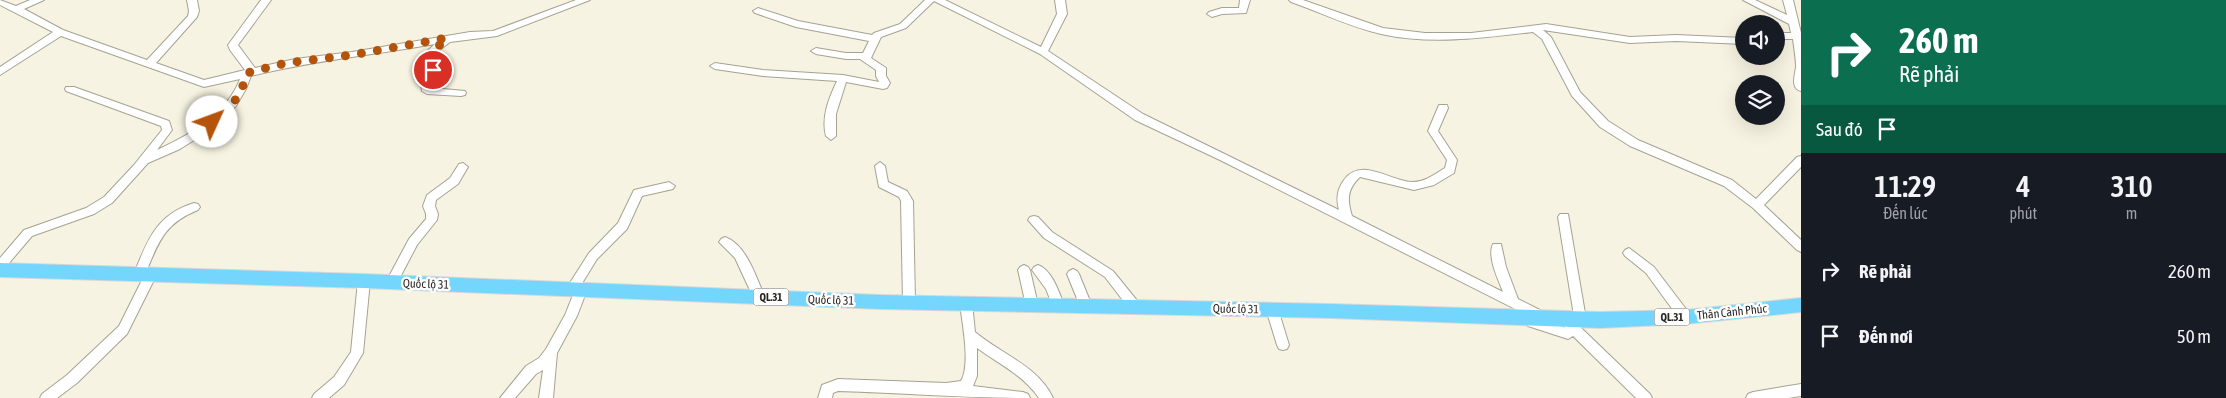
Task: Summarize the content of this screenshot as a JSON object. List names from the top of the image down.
{
  "streets": {
    "highway": ["Quốc lộ 31", "QL.31", "Thân Cảnh Phúc"]
  },
  "crossings": [
    ["Quốc lộ 31", "Thân Cảnh Phúc"]
  ],
  "page": {
    "turn": ["260 m", "Rẽ phải"],
    "then": "Sau đó",
    "eta": [
      "11:29",
      "Đến lúc",
      "4",
      "phút",
      "310",
      "m"
    ],
    "list": [
      {
        "name": "Rẽ phải",
        "value": "260 m"
      },
      {
        "name": "Đến nơi",
        "value": "50 m"
      }
    ]
  }
}
